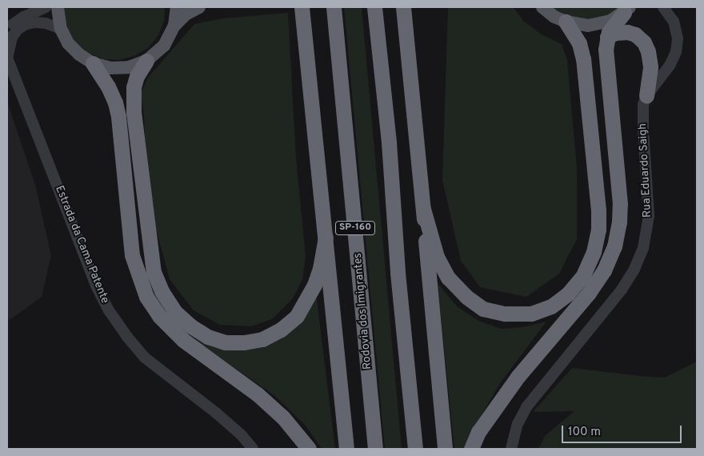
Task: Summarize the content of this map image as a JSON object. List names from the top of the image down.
{
  "streets": {
    "highway": ["SP-160", "Rodovia dos Imigrantes"],
    "street": ["Rua Eduardo Saigh", "Estrada da Cama Patente"]
  },
  "scale_bar": "100 m"
}
